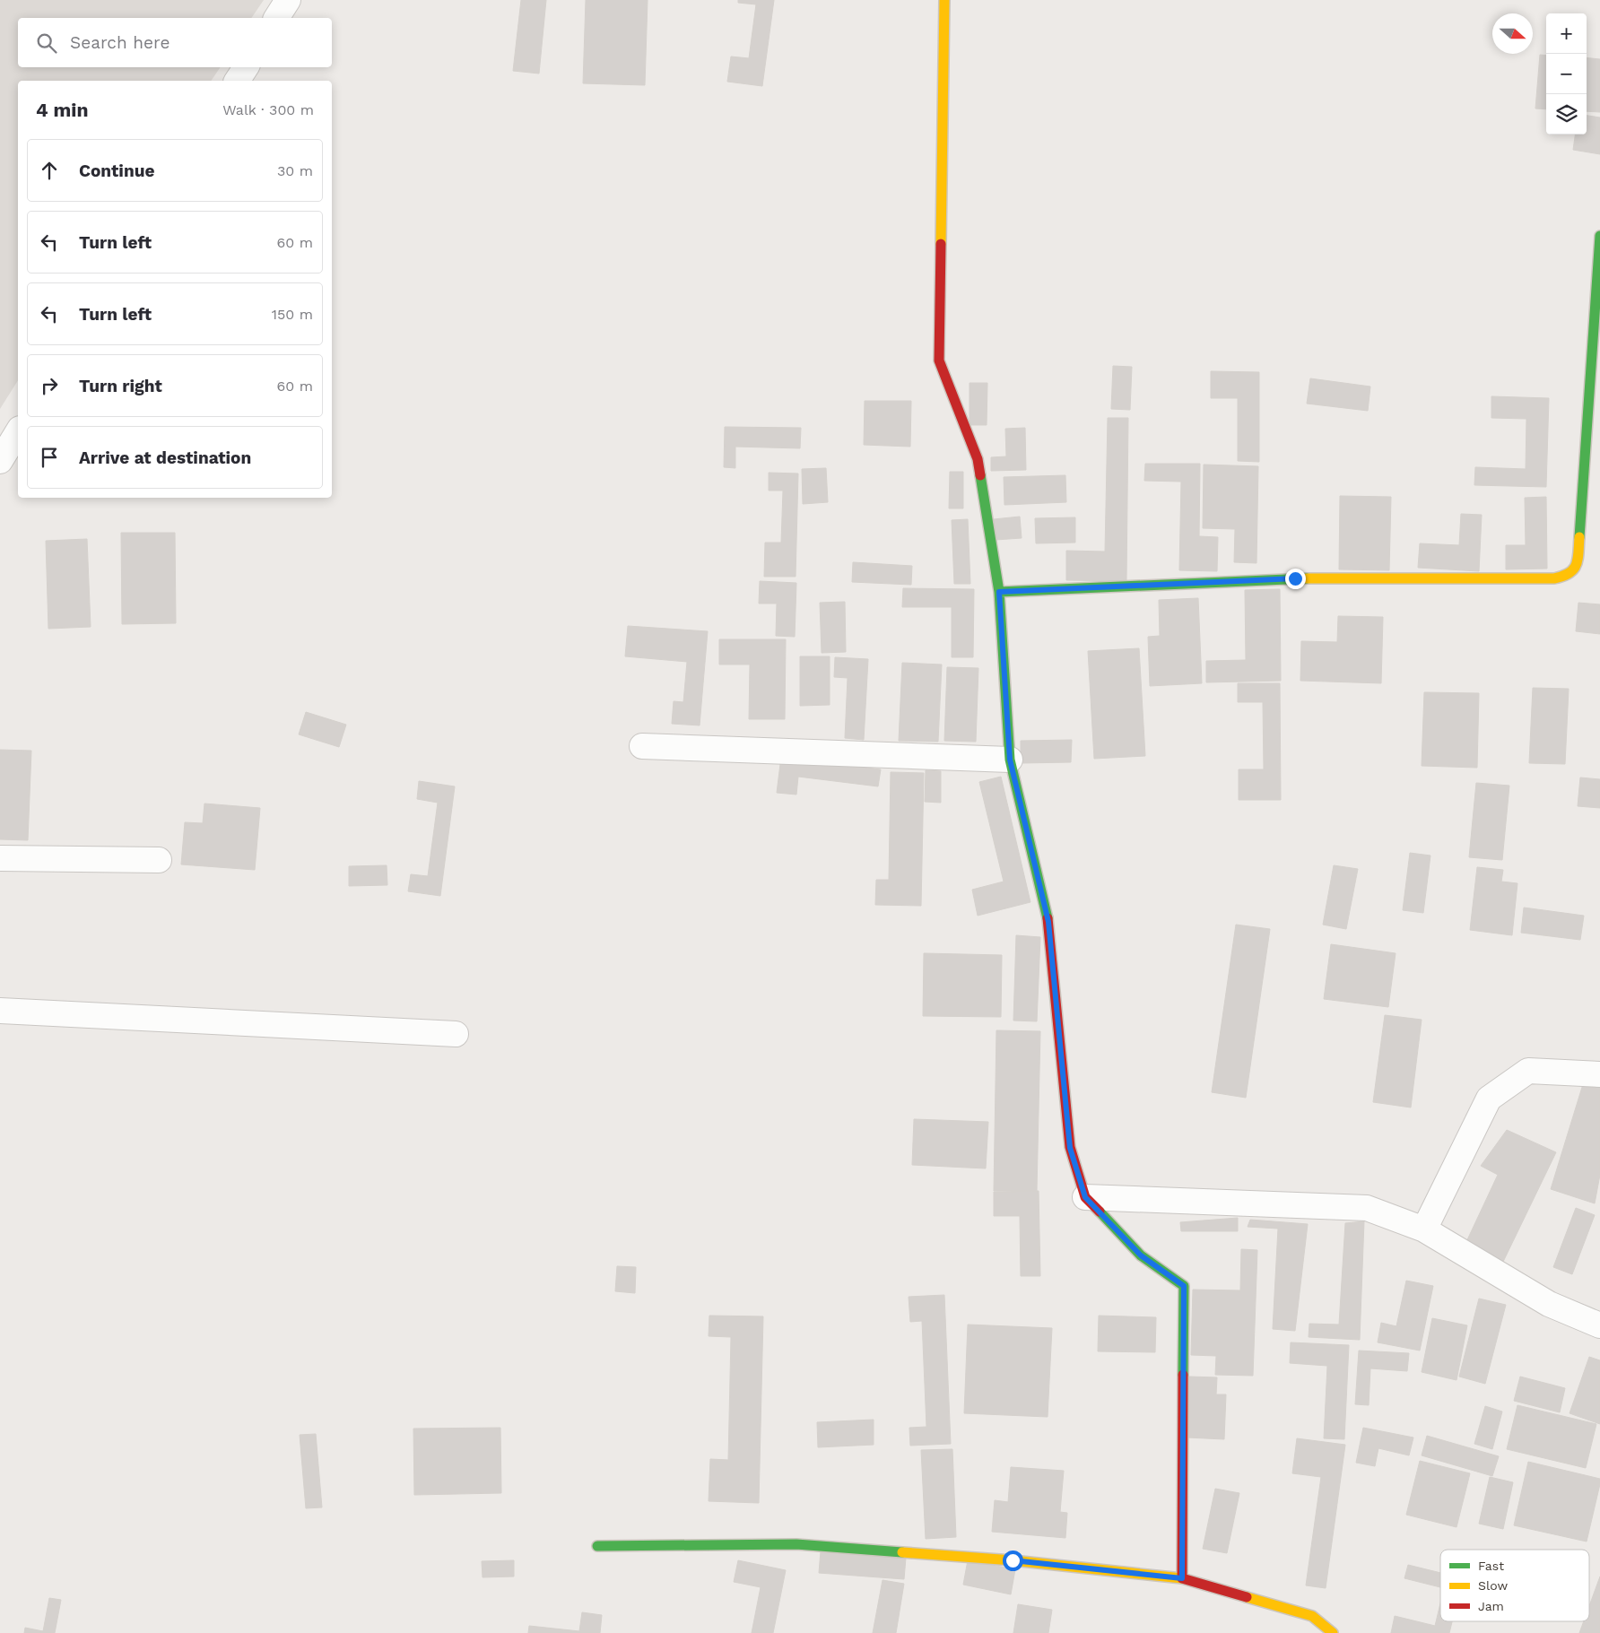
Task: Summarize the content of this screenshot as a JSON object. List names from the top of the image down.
{
  "legend": ["Fast", "Slow", "Jam"],
  "north": "right",
  "page": {
    "map_buttons": ["+", "−"],
    "search": "Search here",
    "heading": ["4 min", "Walk · 300 m"],
    "list": [
      ["Continue", "30 m"],
      ["Turn left", "60 m"],
      ["Turn left", "150 m"],
      ["Turn right", "60 m"],
      "Arrive at destination"
    ]
  }
}
